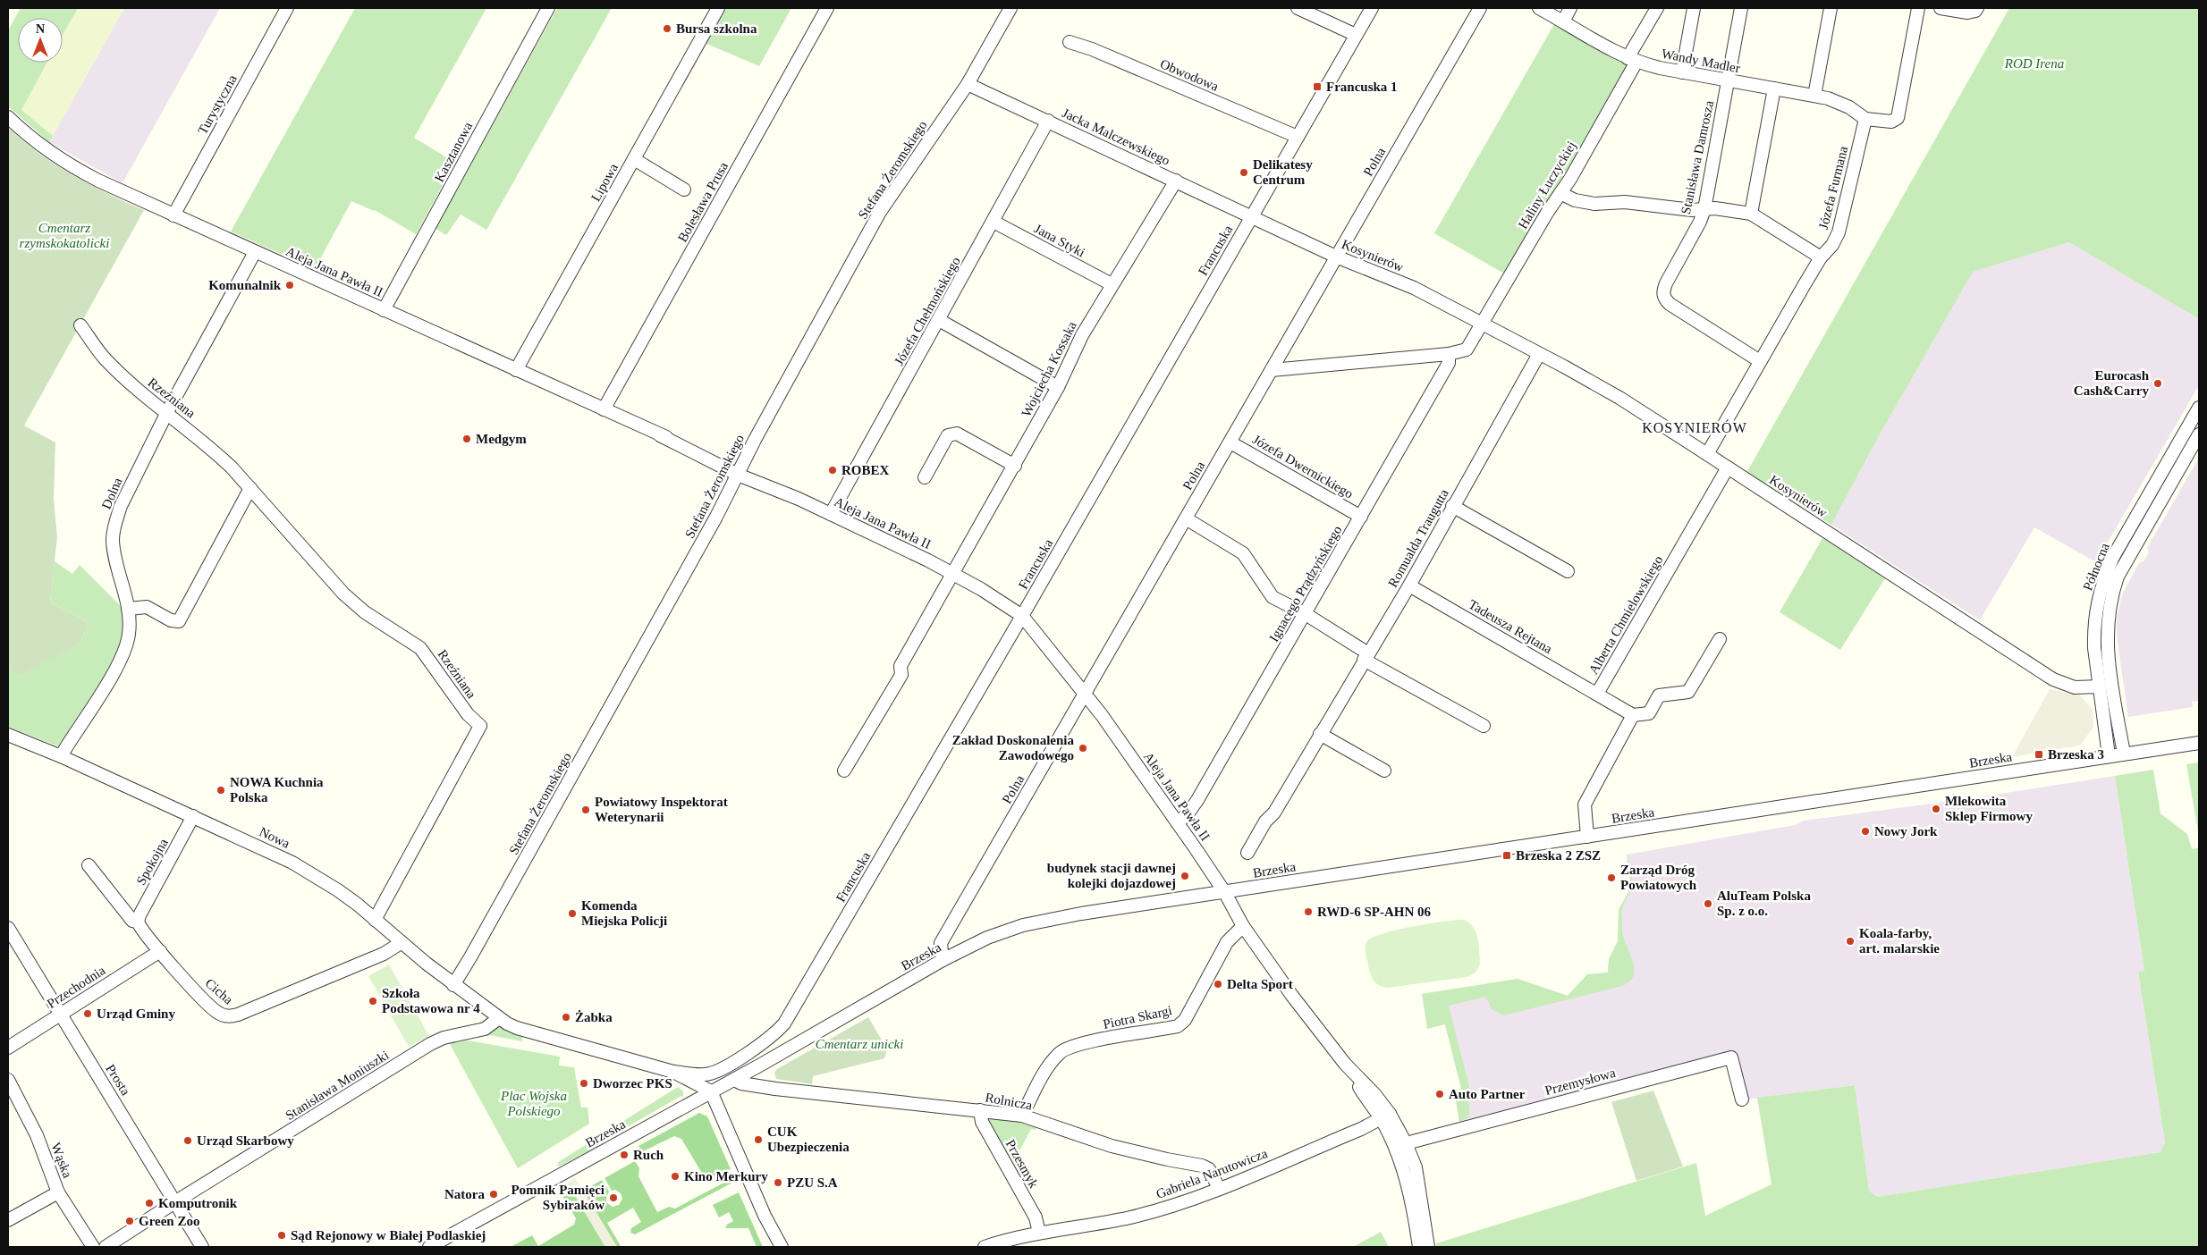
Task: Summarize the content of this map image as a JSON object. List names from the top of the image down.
{
  "streets": {
    "street": [
      "Wandy Madler",
      "Obwodowa",
      "Turystyczna",
      "Jacka Malczewskiego",
      "Kasztanowa",
      "Stanisława Damrosza",
      "Polna",
      "Stefana Żeromskiego",
      "Lipowa",
      "Haliny Łuczyckiej",
      "Józefa Furmana",
      "Bolesława Prusa",
      "Jana Styki",
      "Francuska",
      "Kosynierów",
      "Aleja Jana Pawła II",
      "Józefa Chełmońskiego",
      "Wojciecha Kossaka",
      "Rzeźniana",
      "Józefa Dwernickiego",
      "Dolna",
      "Romualda Traugutta",
      "Północna",
      "Ignacego Prądzyńskiego",
      "Alberta Chmielowskiego",
      "Tadeusza Rejtana",
      "Brzeska",
      "Nowa",
      "Spokojna",
      "Przechodnia",
      "Cicha",
      "Piotra Skargi",
      "Prosta",
      "Przemysłowa",
      "Stanisława Moniuszki",
      "Rolnicza",
      "Wąska",
      "Przesmyk",
      "Gabriela Narutowicza"
    ]
  },
  "crossings": [
    ["Wandy Madler", "Stanisława Damrosza"],
    ["Wandy Madler", "Haliny Łuczyckiej"],
    ["Wandy Madler", "Józefa Furmana"],
    ["Obwodowa", "Francuska"],
    ["Turystyczna", "Aleja Jana Pawła II"],
    ["Jacka Malczewskiego", "Stefana Żeromskiego"],
    ["Jacka Malczewskiego", "Francuska"],
    ["Jacka Malczewskiego", "Kosynierów"],
    ["Jacka Malczewskiego", "Józefa Chełmońskiego"],
    ["Jacka Malczewskiego", "Wojciecha Kossaka"],
    ["Kasztanowa", "Aleja Jana Pawła II"],
    ["Stanisława Damrosza", "Józefa Furmana"],
    ["Polna", "Kosynierów"],
    ["Polna", "Aleja Jana Pawła II"],
    ["Polna", "Józefa Dwernickiego"],
    ["Polna", "Brzeska"],
    ["Stefana Żeromskiego", "Aleja Jana Pawła II"],
    ["Stefana Żeromskiego", "Nowa"],
    ["Lipowa", "Aleja Jana Pawła II"],
    ["Haliny Łuczyckiej", "Kosynierów"],
    ["Józefa Furmana", "Kosynierów"],
    ["Bolesława Prusa", "Aleja Jana Pawła II"],
    ["Jana Styki", "Józefa Chełmońskiego"],
    ["Jana Styki", "Wojciecha Kossaka"],
    ["Francuska", "Kosynierów"],
    ["Francuska", "Aleja Jana Pawła II"],
    ["Kosynierów", "Romualda Traugutta"],
    ["Kosynierów", "Północna"],
    ["Kosynierów", "Alberta Chmielowskiego"],
    ["Aleja Jana Pawła II", "Józefa Chełmońskiego"],
    ["Aleja Jana Pawła II", "Wojciecha Kossaka"],
    ["Aleja Jana Pawła II", "Dolna"],
    ["Aleja Jana Pawła II", "Ignacego Prądzyńskiego"],
    ["Aleja Jana Pawła II", "Brzeska"],
    ["Aleja Jana Pawła II", "Piotra Skargi"],
    ["Aleja Jana Pawła II", "Przemysłowa"],
    ["Aleja Jana Pawła II", "Gabriela Narutowicza"],
    ["Rzeźniana", "Dolna"],
    ["Rzeźniana", "Nowa"],
    ["Józefa Dwernickiego", "Ignacego Prądzyńskiego"],
    ["Dolna", "Nowa"],
    ["Romualda Traugutta", "Tadeusza Rejtana"],
    ["Północna", "Brzeska"],
    ["Alberta Chmielowskiego", "Tadeusza Rejtana"],
    ["Brzeska", "Rolnicza"],
    ["Nowa", "Spokojna"],
    ["Nowa", "Cicha"],
    ["Nowa", "Stanisława Moniuszki"],
    ["Spokojna", "Cicha"],
    ["Przechodnia", "Cicha"],
    ["Przechodnia", "Prosta"],
    ["Piotra Skargi", "Rolnicza"],
    ["Prosta", "Stanisława Moniuszki"],
    ["Rolnicza", "Przesmyk"],
    ["Rolnicza", "Gabriela Narutowicza"],
    ["Przesmyk", "Gabriela Narutowicza"]
  ],
  "districts": ["KOSYNIERÓW"],
  "parks": [
    "ROD Irena",
    "Cmentarz rzymskokatolicki",
    "Cmentarz unicki",
    "Plac Wojska Polskiego"
  ],
  "places": {
    "other": [
      "Bursa szkolna",
      "Delikatesy Centrum",
      "Komunalnik",
      "Eurocash Cash&Carry",
      "Medgym",
      "ROBEX",
      "Zakład Doskonalenia Zawodowego",
      "NOWA Kuchnia Polska",
      "Mlekowita Sklep Firmowy",
      "Powiatowy Inspektorat Weterynarii",
      "Nowy Jork",
      "budynek stacji dawnej kolejki dojazdowej",
      "Zarząd Dróg Powiatowych",
      "AluTeam Polska Sp. z o.o.",
      "RWD-6 SP-AHN 06",
      "Komenda Miejska Policji",
      "Koala-farby, art. malarskie",
      "Delta Sport",
      "Szkoła Podstawowa nr 4",
      "Urząd Gminy",
      "Żabka",
      "Dworzec PKS",
      "Auto Partner",
      "CUK Ubezpieczenia",
      "Urząd Skarbowy",
      "Ruch",
      "Kino Merkury",
      "PZU S.A",
      "Natora",
      "Pomnik Pamięci Sybiraków",
      "Komputronik",
      "Green Zoo",
      "Sąd Rejonowy w Białej Podlaskiej"
    ],
    "transit": ["Francuska 1", "Brzeska 3", "Brzeska 2 ZSZ"]
  },
  "north": "top"
}
